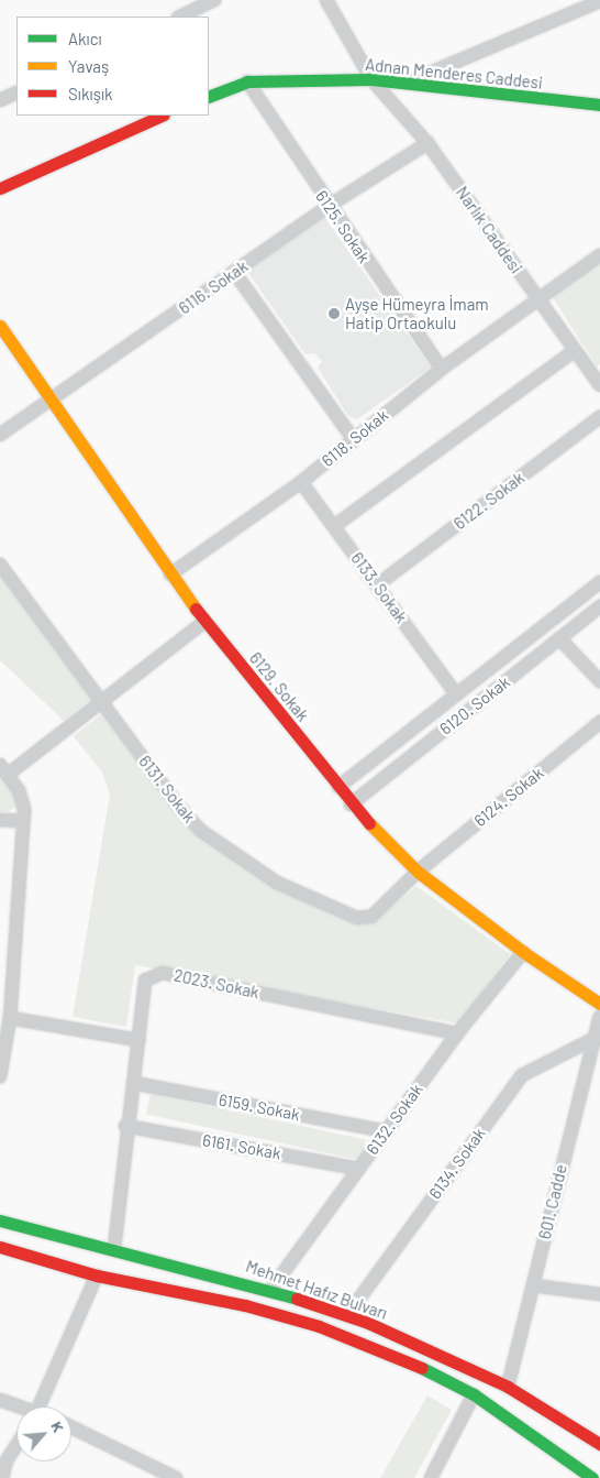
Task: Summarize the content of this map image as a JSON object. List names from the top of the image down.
{
  "streets": {
    "street": [
      "Adnan Menderes Caddesi",
      "6125. Sokak",
      "Narlık Caddesi",
      "6116. Sokak",
      "6118. Sokak",
      "6122. Sokak",
      "6133. Sokak",
      "6129. Sokak",
      "6120. Sokak",
      "6131. Sokak",
      "6124. Sokak",
      "2023. Sokak",
      "6159. Sokak",
      "6132. Sokak",
      "6161. Sokak",
      "6134. Sokak",
      "601. Cadde",
      "Mehmet Hafız Bulvarı"
    ]
  },
  "crossings": [
    ["Adnan Menderes Caddesi", "6125. Sokak"],
    ["Adnan Menderes Caddesi", "Narlık Caddesi"],
    ["6125. Sokak", "6116. Sokak"],
    ["6125. Sokak", "6118. Sokak"],
    ["Narlık Caddesi", "6116. Sokak"],
    ["Narlık Caddesi", "6118. Sokak"],
    ["6116. Sokak", "6129. Sokak"],
    ["6118. Sokak", "6133. Sokak"],
    ["6118. Sokak", "6129. Sokak"],
    ["6122. Sokak", "6133. Sokak"],
    ["6129. Sokak", "6120. Sokak"],
    ["6129. Sokak", "6131. Sokak"],
    ["6129. Sokak", "6124. Sokak"],
    ["6129. Sokak", "6132. Sokak"],
    ["6131. Sokak", "6124. Sokak"],
    ["2023. Sokak", "6159. Sokak"],
    ["2023. Sokak", "6132. Sokak"],
    ["2023. Sokak", "6161. Sokak"],
    ["2023. Sokak", "Mehmet Hafız Bulvarı"],
    ["6159. Sokak", "6132. Sokak"],
    ["6132. Sokak", "6161. Sokak"],
    ["6132. Sokak", "Mehmet Hafız Bulvarı"],
    ["6134. Sokak", "601. Cadde"],
    ["6134. Sokak", "Mehmet Hafız Bulvarı"],
    ["601. Cadde", "Mehmet Hafız Bulvarı"]
  ],
  "places": ["Ayşe Hümeyra İmam Hatip Ortaokulu"],
  "legend": ["Akıcı", "Yavaş", "Sıkışık"],
  "north": "top right"
}
